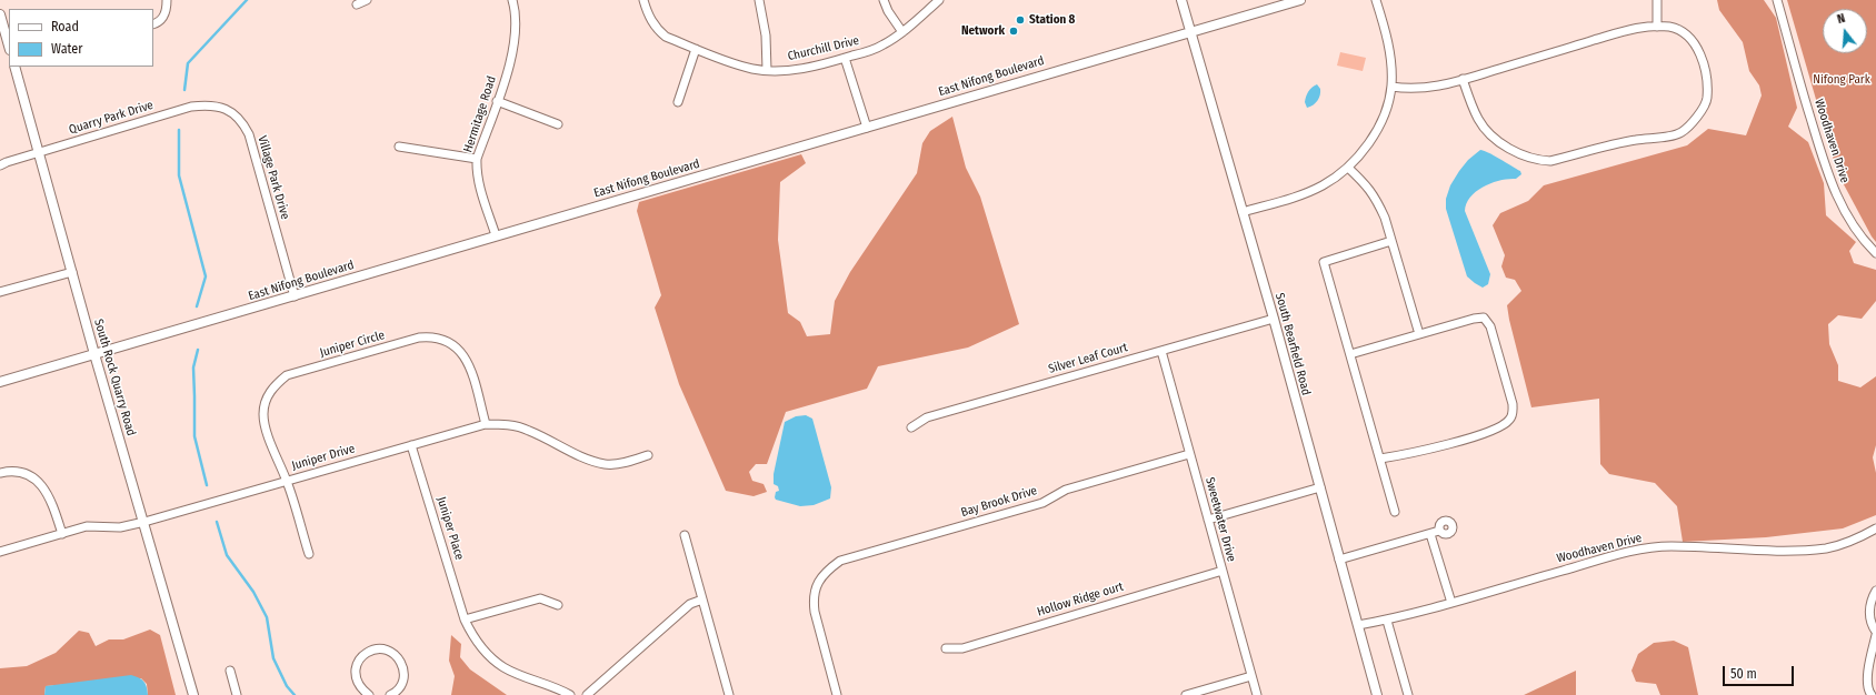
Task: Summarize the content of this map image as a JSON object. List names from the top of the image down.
{
  "streets": {
    "street": [
      "Churchill Drive",
      "East Nifong Boulevard",
      "Hermitage Road",
      "Quarry Park Drive",
      "Woodhaven Drive",
      "Village Park Drive",
      "Juniper Circle",
      "South Bearfield Road",
      "Silver Leaf Court",
      "South Rock Quarry Road",
      "Juniper Drive",
      "Bay Brook Drive",
      "Sweetwater Drive",
      "Juniper Place",
      "Hollow Ridge ourt"
    ]
  },
  "crossings": [
    ["East Nifong Boulevard", "Hermitage Road"],
    ["East Nifong Boulevard", "Village Park Drive"],
    ["East Nifong Boulevard", "South Bearfield Road"],
    ["East Nifong Boulevard", "South Rock Quarry Road"],
    ["Quarry Park Drive", "Village Park Drive"],
    ["Quarry Park Drive", "South Rock Quarry Road"],
    ["Woodhaven Drive", "South Bearfield Road"],
    ["Juniper Circle", "Juniper Drive"],
    ["South Bearfield Road", "Silver Leaf Court"],
    ["Silver Leaf Court", "Sweetwater Drive"],
    ["South Rock Quarry Road", "Juniper Drive"],
    ["Juniper Drive", "Juniper Place"],
    ["Bay Brook Drive", "Sweetwater Drive"],
    ["Sweetwater Drive", "Hollow Ridge ourt"]
  ],
  "parks": ["Nifong Park"],
  "places": ["Station 8", "Network"],
  "legend": ["Road", "Water"],
  "scale_bar": "50 m",
  "north": "top"
}
